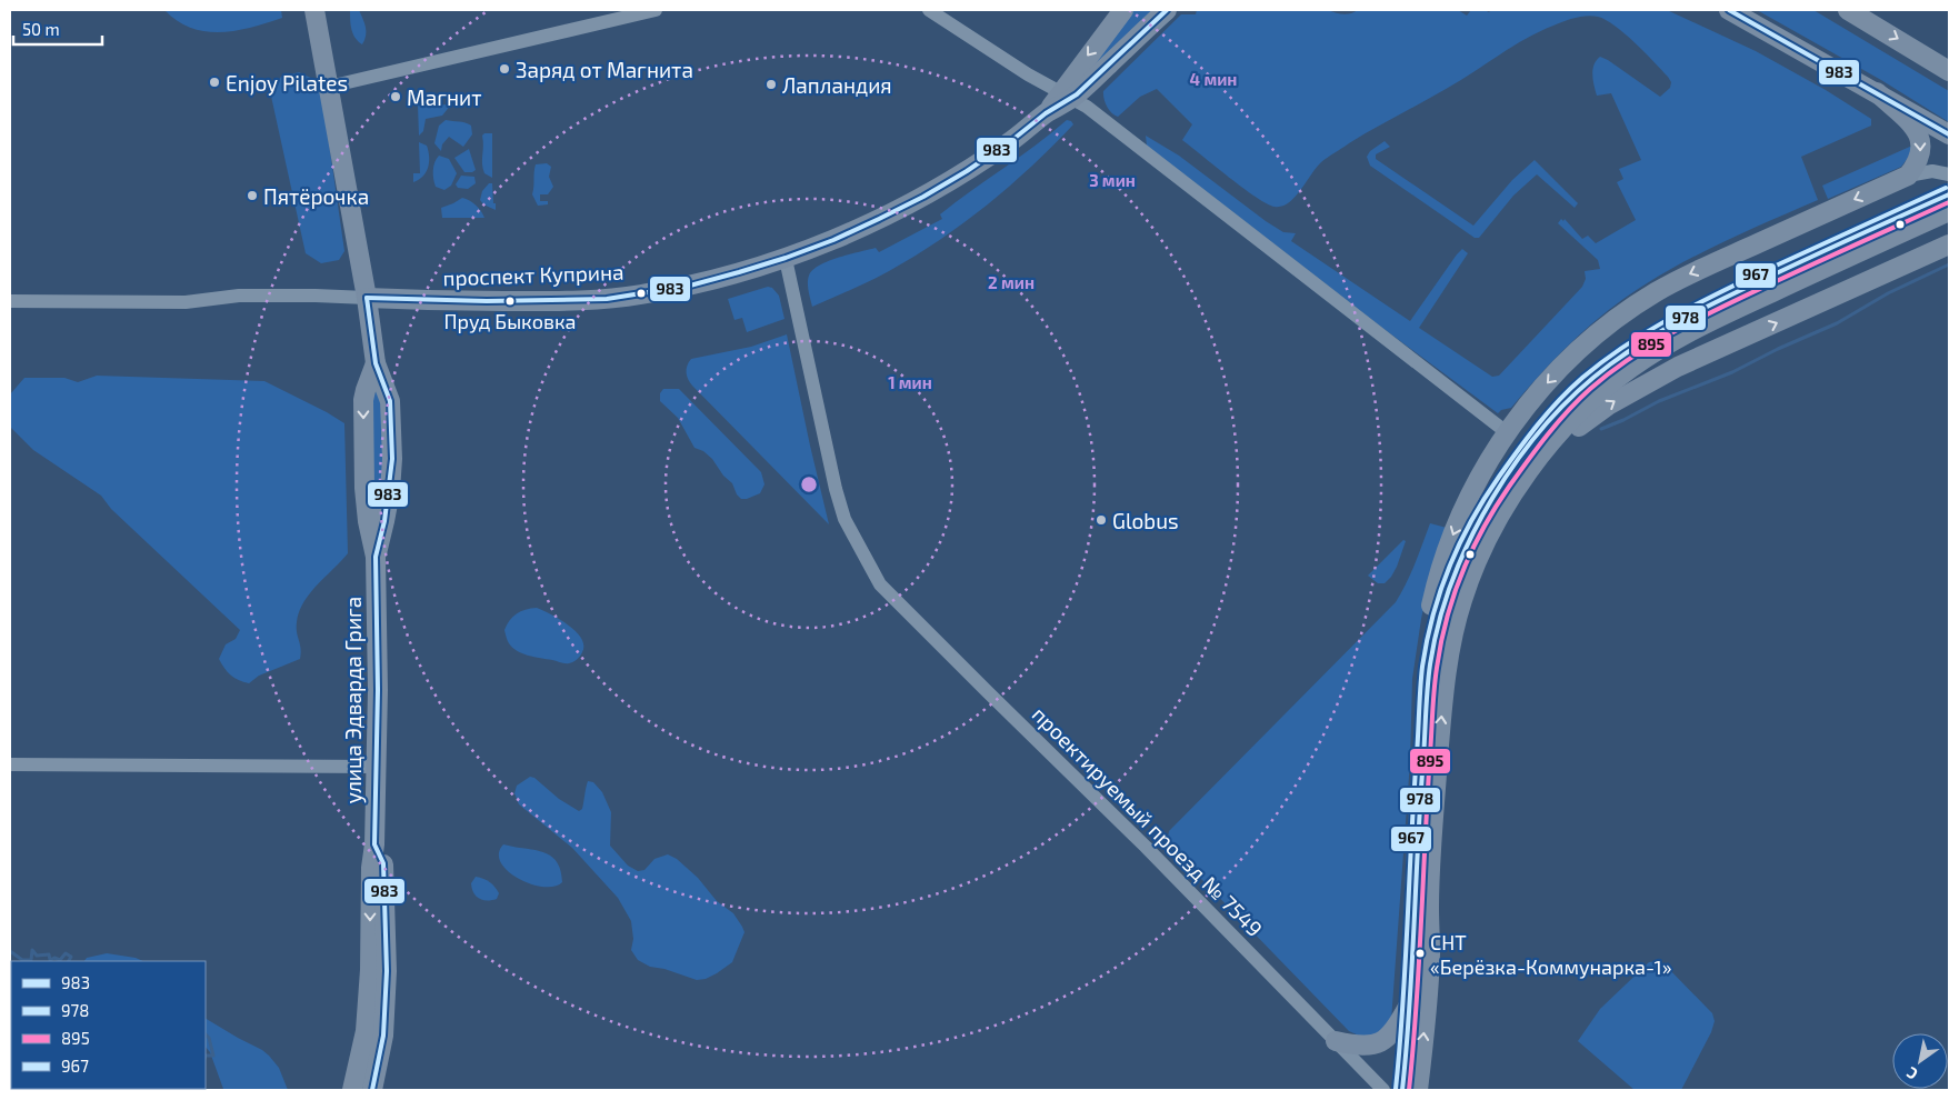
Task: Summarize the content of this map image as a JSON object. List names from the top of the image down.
{
  "streets": {
    "main road": ["проспект Куприна", "улица Эдварда Грига"],
    "street": ["проектируемый проезд № 7549"]
  },
  "crossings": [
    ["проспект Куприна", "улица Эдварда Грига"],
    ["проспект Куприна", "проектируемый проезд № 7549"]
  ],
  "places": [
    "Заряд от Магнита",
    "Enjoy Pilates",
    "Лапландия",
    "Магнит",
    "Пятёрочка",
    "Пруд Быковка",
    "Globus",
    "СНТ «Берёзка-Коммунарка-1»"
  ],
  "lines": [
    "transit line 983",
    "transit line 967",
    "transit line 978",
    "transit line 895"
  ],
  "legend": [
    "983",
    "978",
    "895",
    "967"
  ],
  "scale_bar": "50 m",
  "north": "bottom left",
  "rings": [
    "4 мин",
    "3 мин",
    "2 мин",
    "1 мин"
  ]
}
